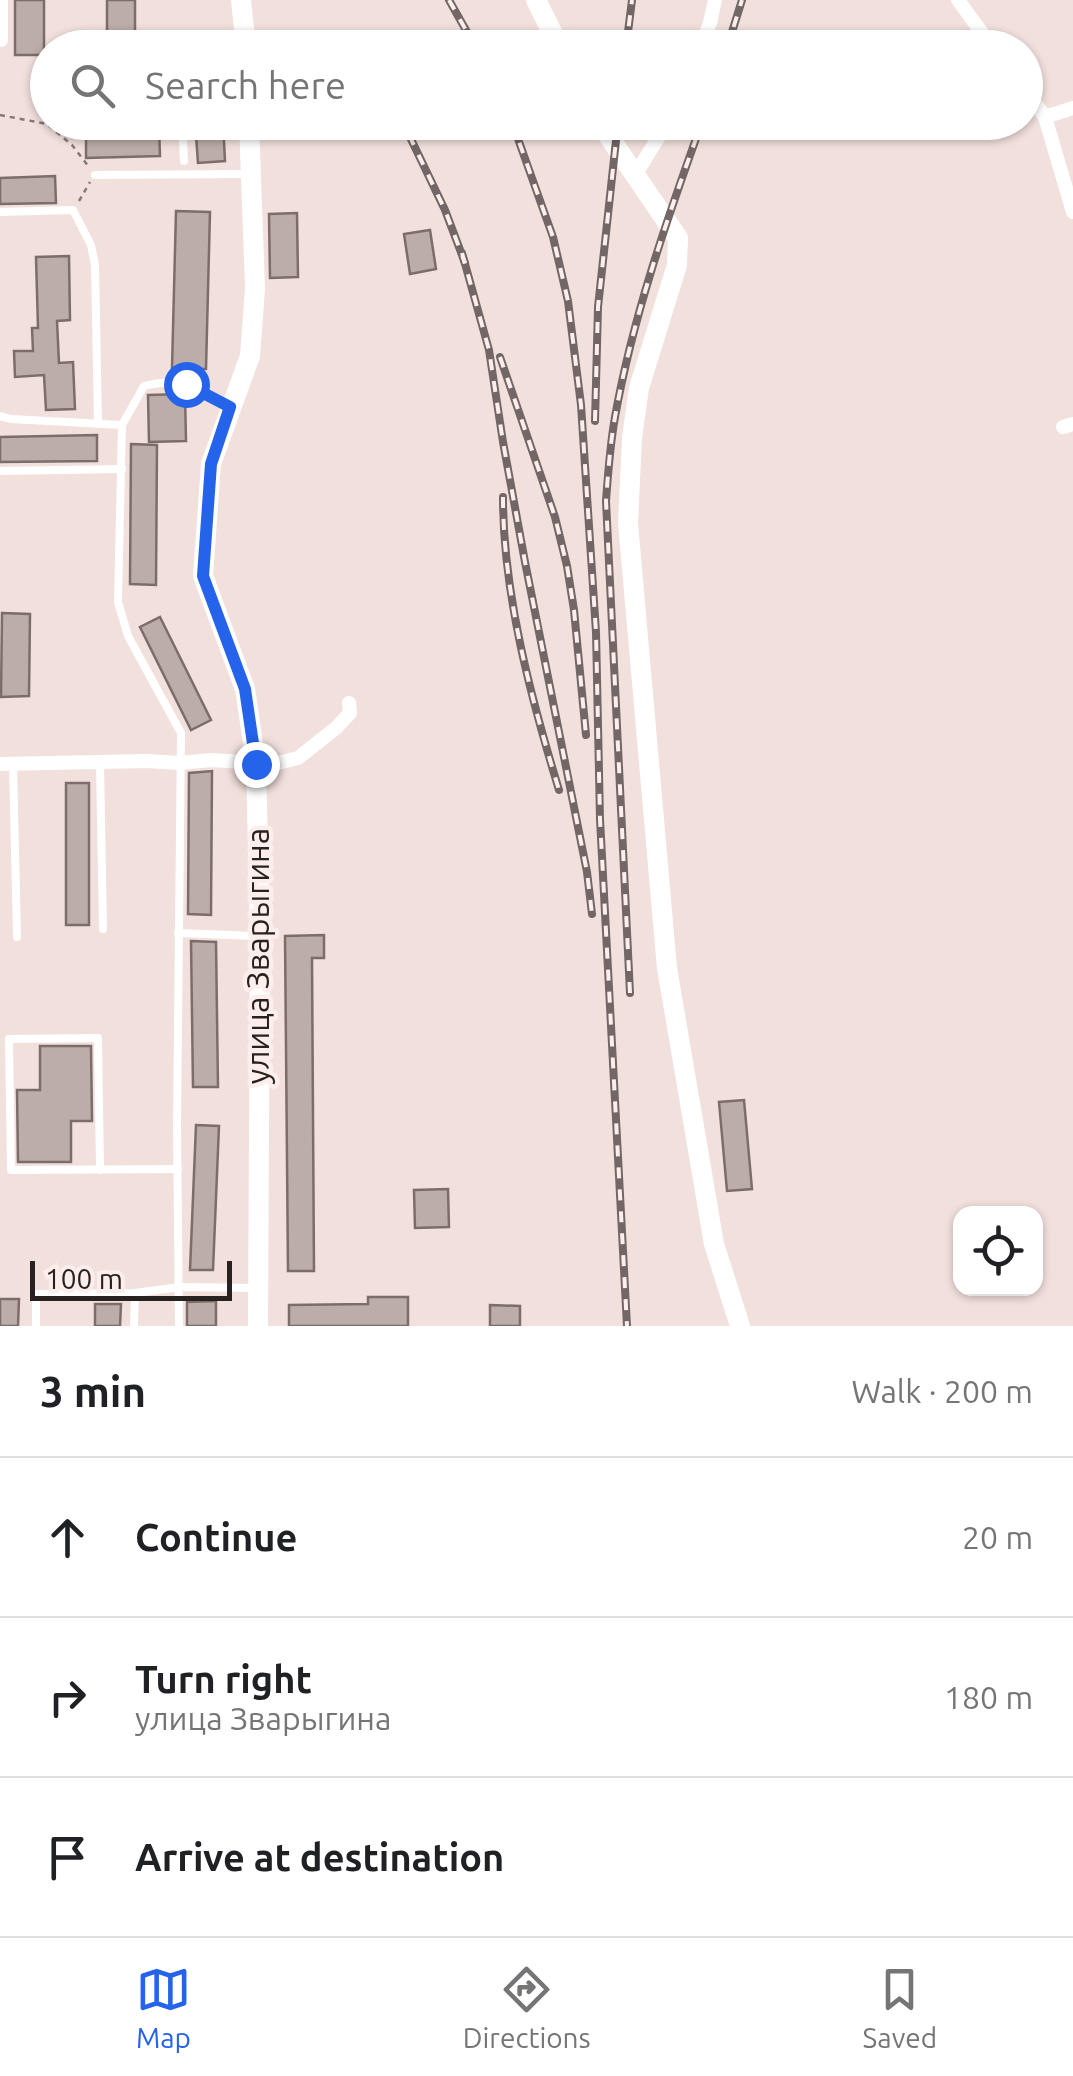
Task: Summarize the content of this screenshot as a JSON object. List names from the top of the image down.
{
  "streets": {
    "street": ["улица Зварыгина"]
  },
  "scale_bar": "100 m",
  "page": {
    "search": "Search here",
    "scale": "100 m",
    "heading": ["3 min", "Walk · 200 m"],
    "list": [
      ["Continue", "20 m"],
      ["Turn right", "улица Зварыгина", "180 m"],
      "Arrive at destination"
    ],
    "nav": ["Map", "Directions", "Saved"]
  }
}
